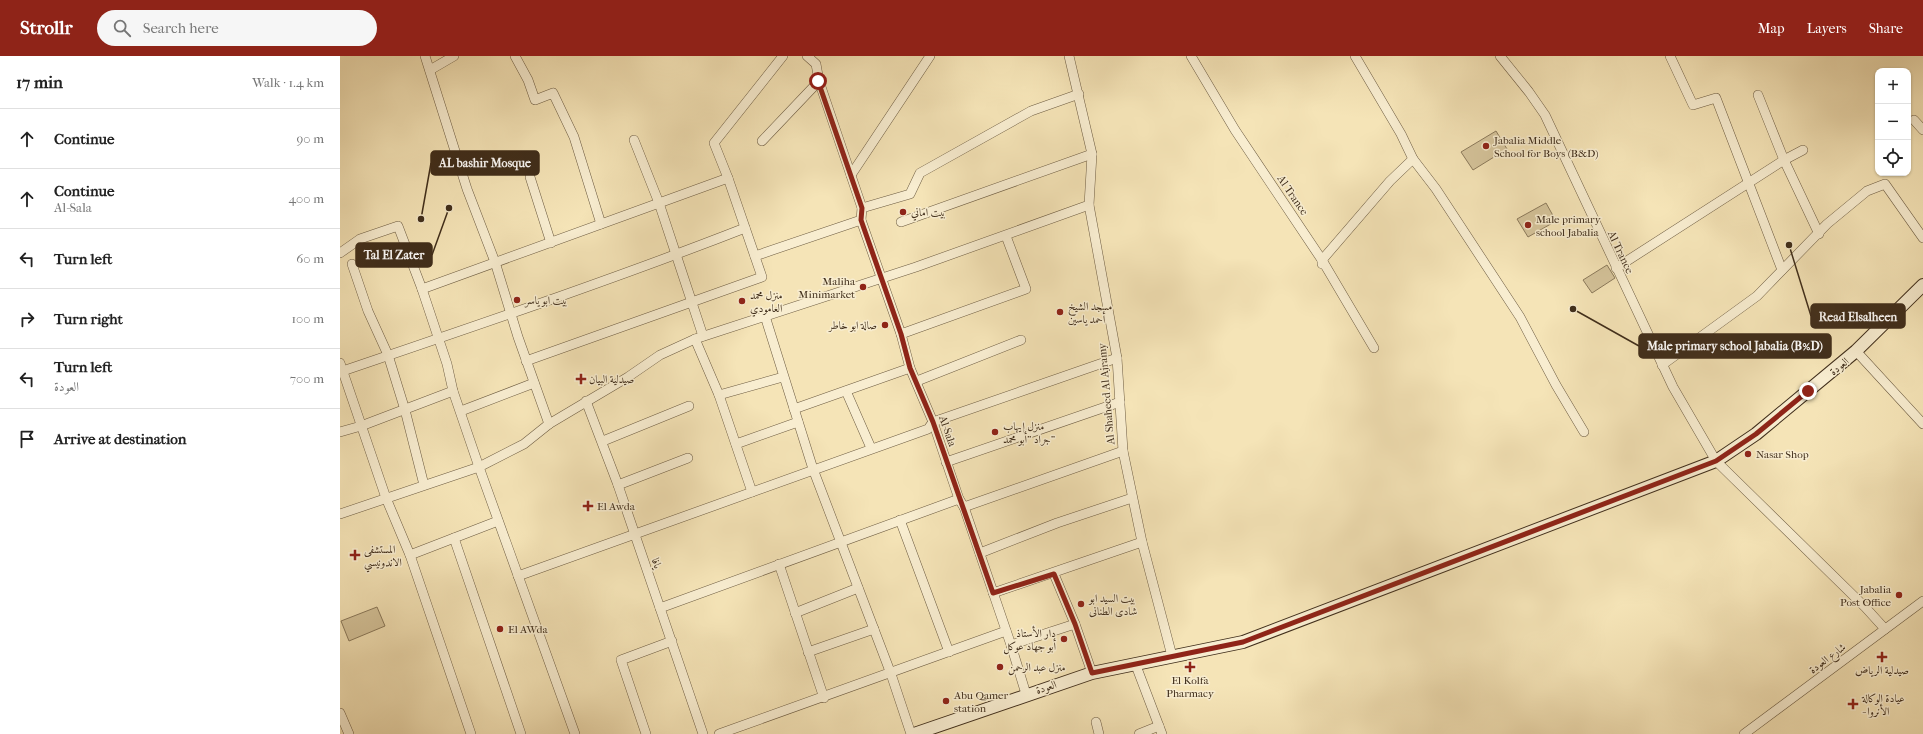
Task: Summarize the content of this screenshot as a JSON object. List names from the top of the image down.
{
  "streets": {
    "main road": ["العودة"],
    "street": [
      "Al Trance",
      "Al Shaheed Al Ajramy",
      "Al-Sala",
      "يافا",
      "شارع العودة"
    ]
  },
  "crossings": [
    ["Al Trance", "العودة"],
    ["Al Trance", "شارع العودة"],
    ["العودة", "Al Shaheed Al Ajramy"],
    ["العودة", "Al-Sala"]
  ],
  "places": {
    "other": [
      "Jabalia Middle School for Boys (B&D)",
      "Tal El Zater",
      "بيت اماني",
      "AL bashir Mosque",
      "Male primary school Jabalia",
      "Read Elsalheen",
      "Maliha Minimarket",
      "بيت ابو ياسر",
      "منزل محمد العامودي",
      "Male primary school Jabalia (B%D)",
      "مسجد الشيخ أحمد ياسين",
      "صالة ابو خاطر",
      "منزل إيهاب جراد \"أبو محمد\"",
      "Nasar Shop",
      "Jabalia Post Office",
      "بيت السيد ابو شادى الطنانى",
      "El AWda",
      "دار الأستاذ أبو جهاد عوكل",
      "منزل عبد الرحمن",
      "Abu Qamer station"
    ],
    "health": [
      "صيدلية البيان",
      "El Awda",
      "المستشفى الاندونيسي",
      "صيدلية الرياض",
      "El Kolfa Pharmacy",
      "عيادة الوكالة - الأنروا"
    ]
  },
  "page": {
    "header": "Strollr",
    "search": "Search here",
    "nav": ["Map", "Layers", "Share"],
    "heading": ["17 min", "Walk · 1.4 km"],
    "map_buttons": ["+", "−"],
    "list": [
      ["Continue", "90 m"],
      ["Continue", "Al-Sala", "400 m"],
      ["Turn left", "60 m"],
      ["Turn right", "100 m"],
      ["Turn left", "العودة", "700 m"],
      "Arrive at destination"
    ]
  }
}
